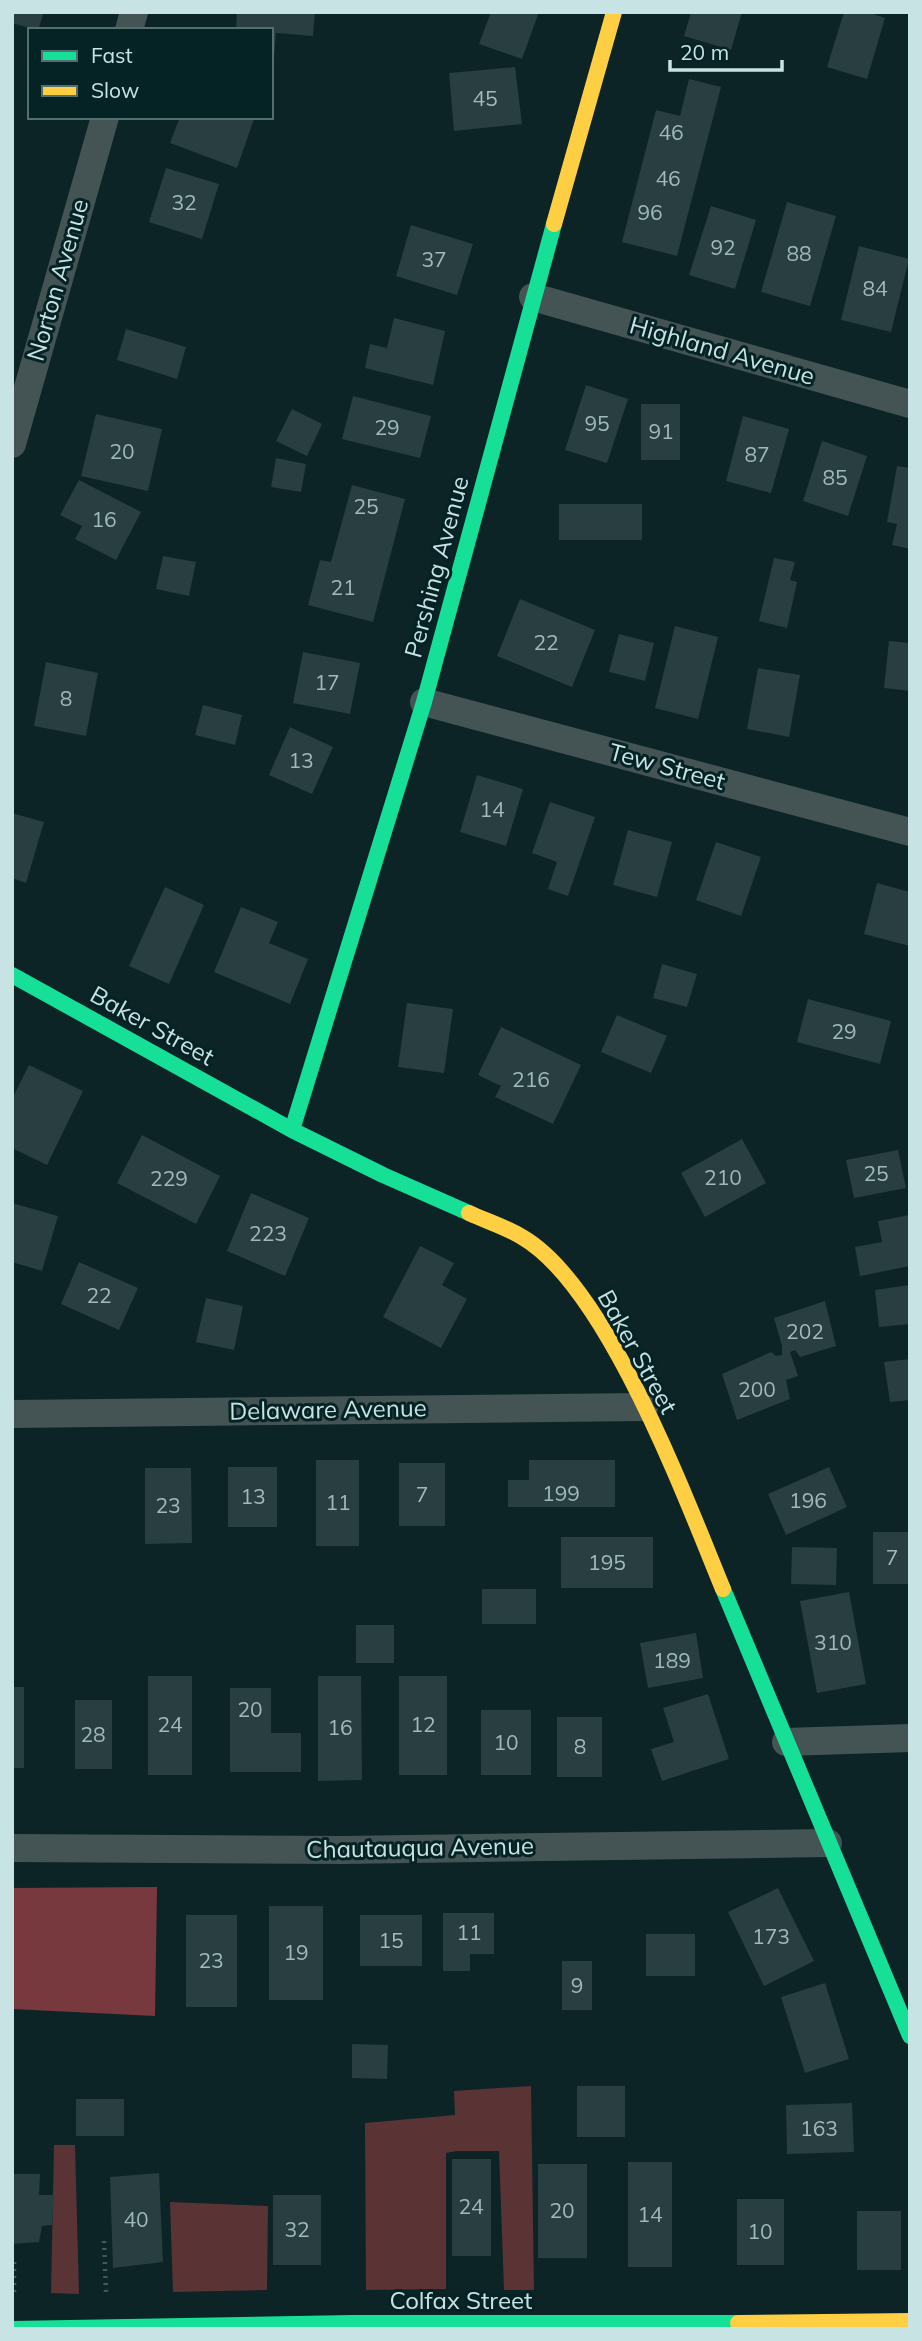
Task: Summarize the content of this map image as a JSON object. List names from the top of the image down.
{
  "streets": {
    "street": [
      "Norton Avenue",
      "Highland Avenue",
      "Pershing Avenue",
      "Tew Street",
      "Baker Street",
      "Delaware Avenue",
      "Chautauqua Avenue",
      "Colfax Street"
    ]
  },
  "crossings": [
    ["Highland Avenue", "Pershing Avenue"],
    ["Pershing Avenue", "Tew Street"],
    ["Pershing Avenue", "Baker Street"],
    ["Baker Street", "Delaware Avenue"],
    ["Baker Street", "Chautauqua Avenue"]
  ],
  "house_numbers": [
    "45",
    "46",
    "46",
    "32",
    "96",
    "92",
    "88",
    "37",
    "84",
    "95",
    "29",
    "91",
    "20",
    "87",
    "85",
    "25",
    "16",
    "21",
    "22",
    "17",
    "8",
    "13",
    "14",
    "29",
    "216",
    "25",
    "210",
    "229",
    "223",
    "22",
    "202",
    "200",
    "199",
    "7",
    "13",
    "196",
    "11",
    "23",
    "7",
    "195",
    "310",
    "189",
    "20",
    "24",
    "12",
    "16",
    "28",
    "10",
    "8",
    "11",
    "173",
    "15",
    "19",
    "23",
    "9",
    "163",
    "24",
    "20",
    "14",
    "40",
    "32",
    "10"
  ],
  "legend": ["Fast", "Slow"],
  "scale_bar": "20 m"
}
